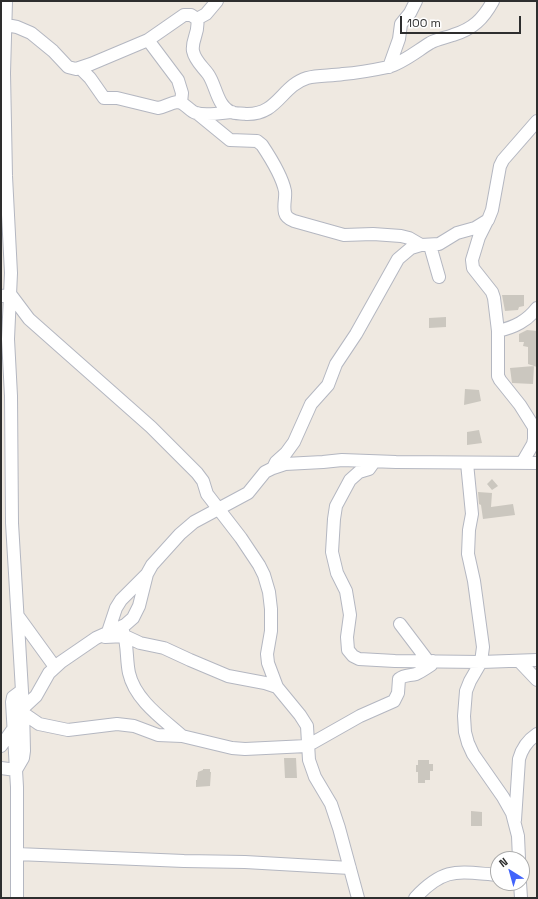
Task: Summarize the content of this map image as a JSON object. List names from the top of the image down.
{
  "scale_bar": "100 m",
  "north": "top left"
}
